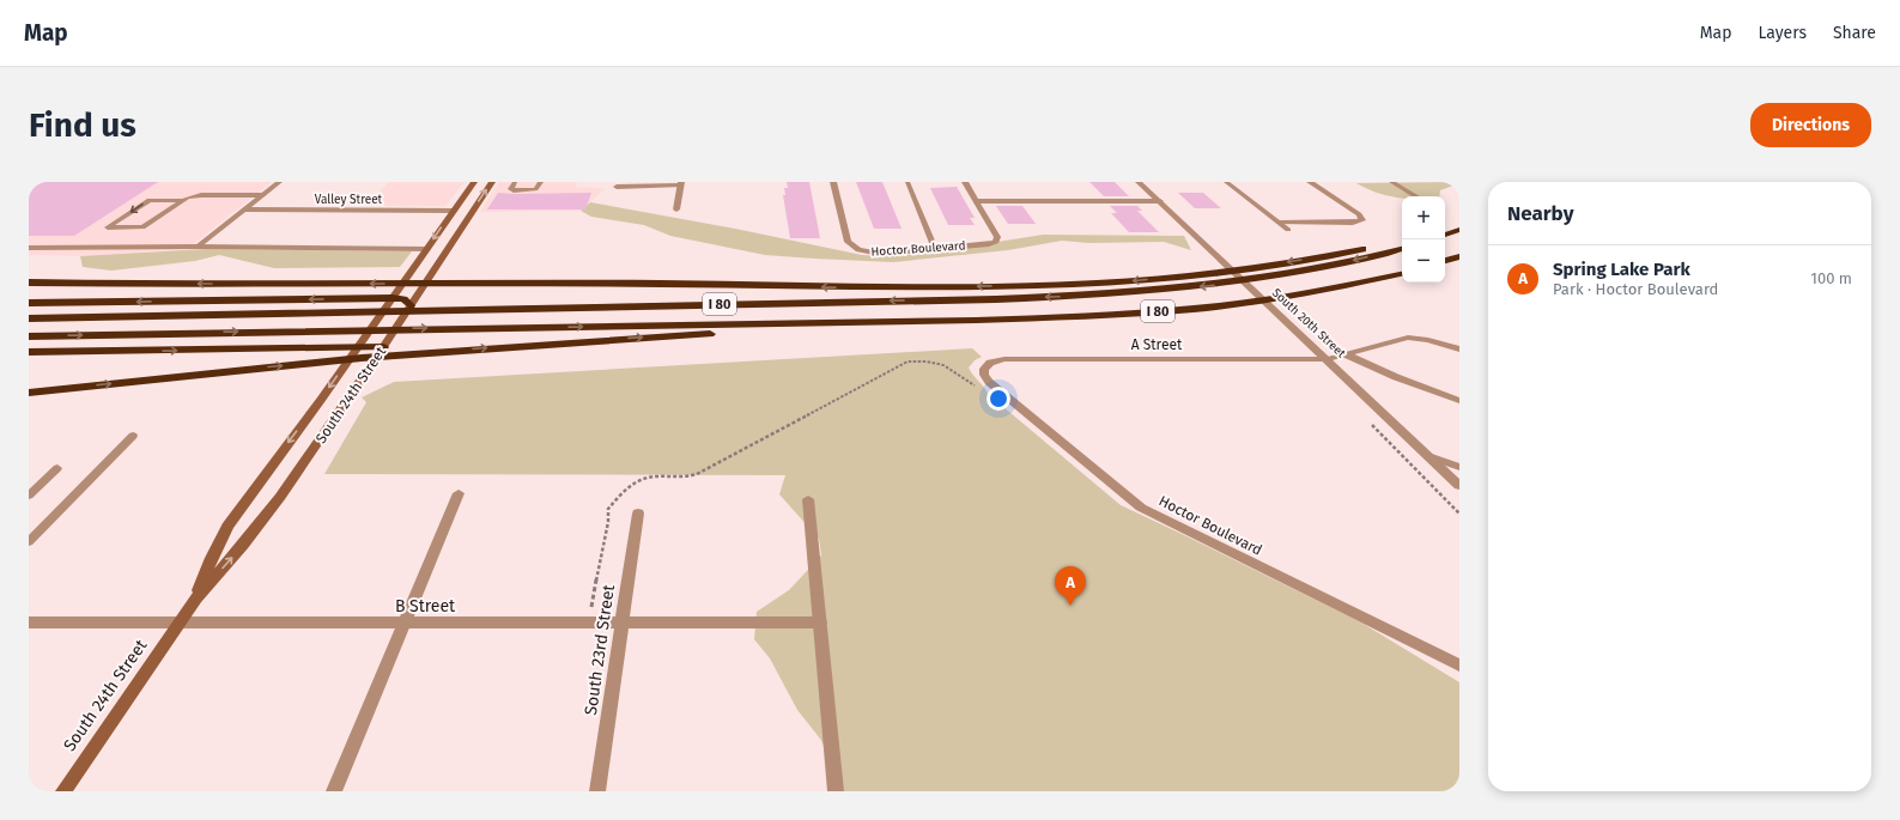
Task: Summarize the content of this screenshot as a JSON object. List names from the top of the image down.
{
  "streets": {
    "highway": ["I 80"],
    "main road": ["South 24th Street"],
    "street": [
      "Valley Street",
      "Hoctor Boulevard",
      "South 20th Street",
      "A Street",
      "B Street",
      "South 23rd Street"
    ]
  },
  "crossings": [
    ["Valley Street", "South 24th Street"],
    ["Hoctor Boulevard", "A Street"],
    ["South 20th Street", "A Street"],
    ["South 24th Street", "B Street"],
    ["B Street", "South 23rd Street"]
  ],
  "page": {
    "header": "Map",
    "nav": ["Map", "Layers", "Share"],
    "buttons": "Directions",
    "title": "Find us",
    "heading": "Nearby",
    "map_buttons": ["+", "−"],
    "list": [
      {
        "mark": "A",
        "name": "Spring Lake Park",
        "note": "Park · Hoctor Boulevard",
        "value": "100 m"
      }
    ],
    "pins": "A"
  }
}
